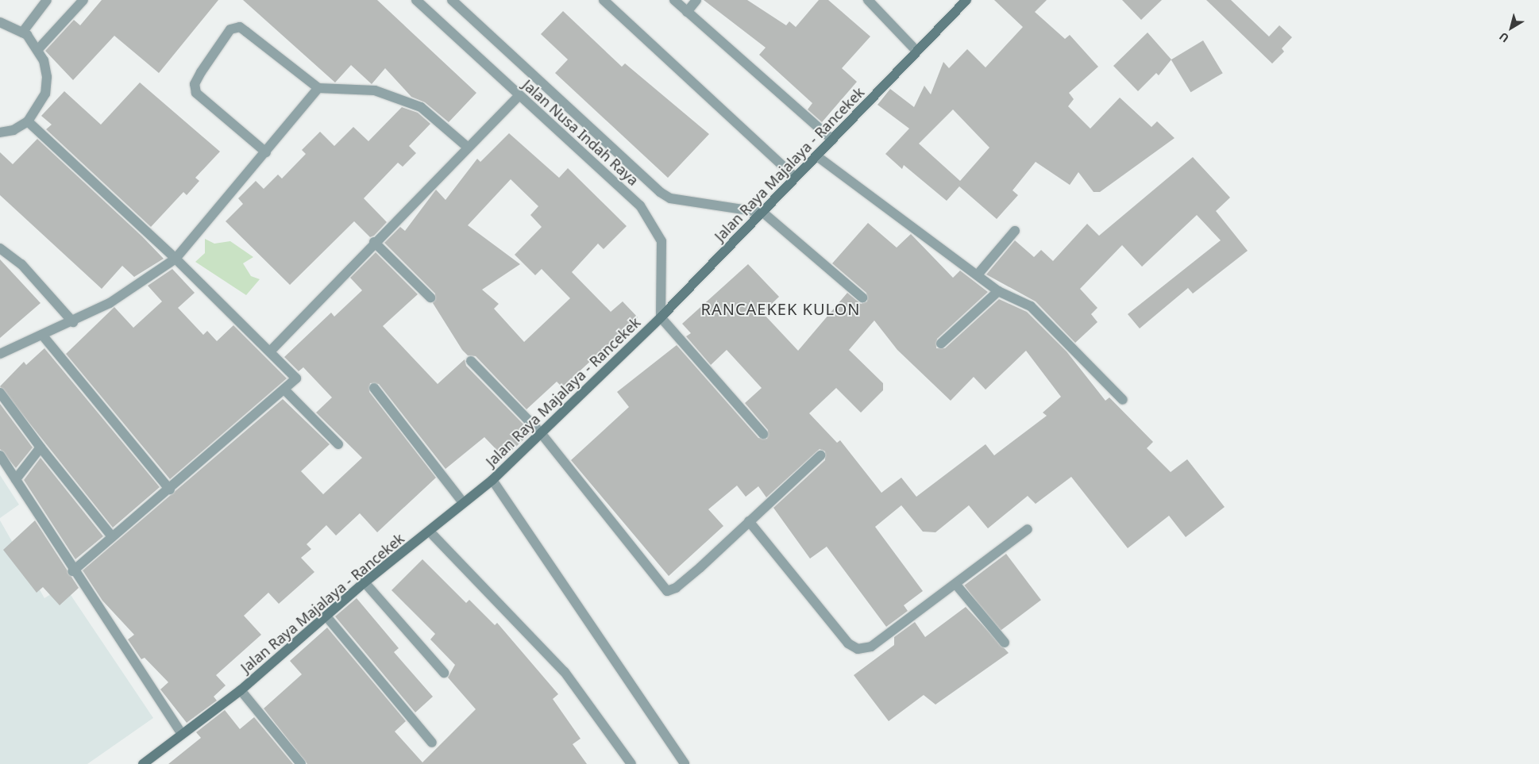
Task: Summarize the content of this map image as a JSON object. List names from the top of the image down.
{
  "streets": {
    "main road": ["Jalan Raya Majalaya - Rancekek"],
    "street": ["Jalan Nusa Indah Raya"]
  },
  "crossings": [
    ["Jalan Nusa Indah Raya", "Jalan Raya Majalaya - Rancekek"]
  ],
  "districts": ["RANCAEKEK KULON"],
  "north": "bottom left"
}
